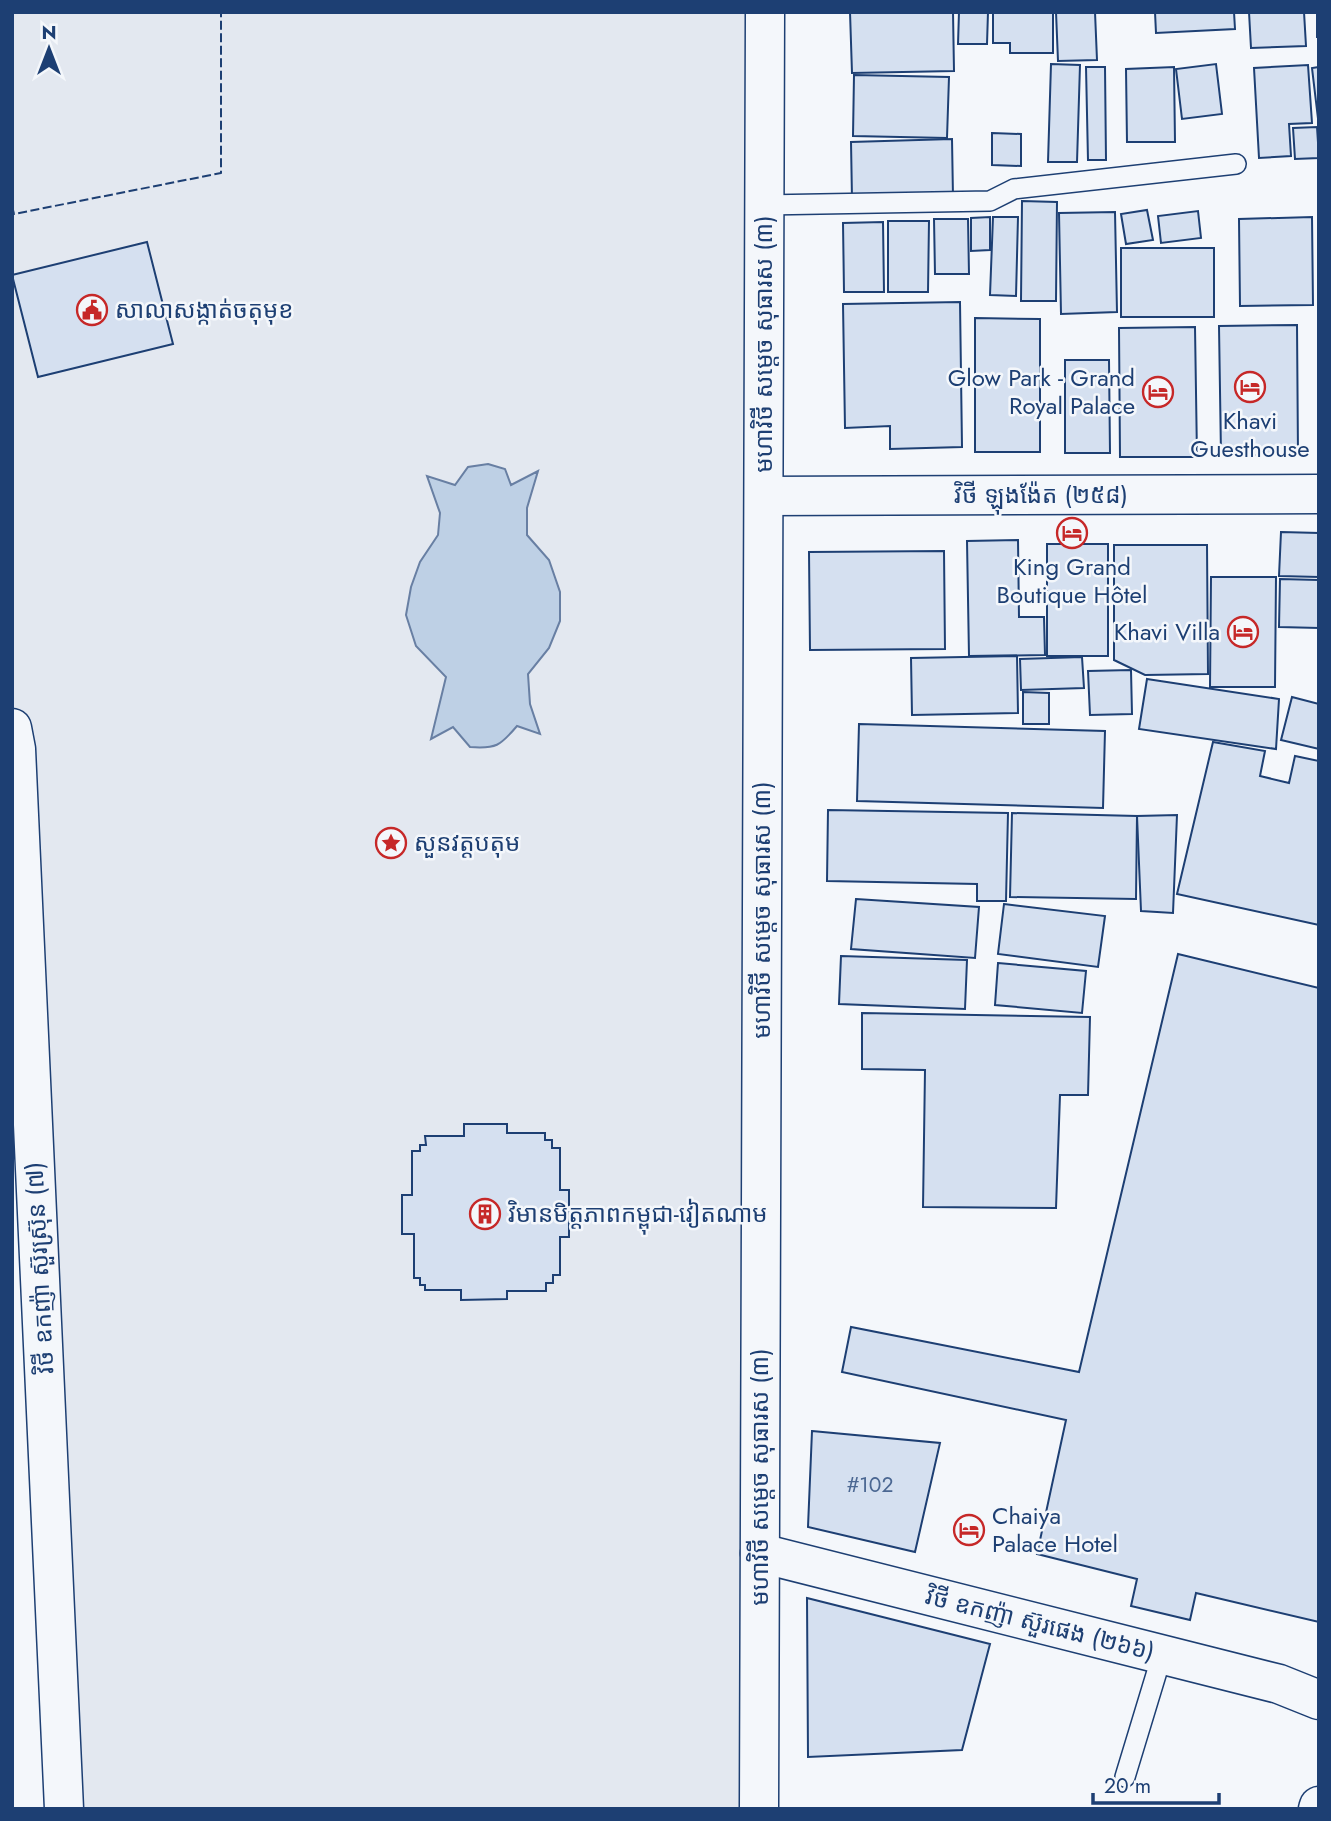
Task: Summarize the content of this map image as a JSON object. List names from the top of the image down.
{
  "streets": {
    "street": [
      "មហាវិថី សម្តេច សុធារស (៣)",
      "វិថី ឡុងង៉ែត (២៥៨)",
      "វិថី ឧកញ៉ា ស៊ួរស៊្រុន (៧)",
      "វិថី ឧកញ៉ា ស៊ួរផេង (២៦៦)"
    ]
  },
  "crossings": [
    ["មហាវិថី សម្តេច សុធារស (៣)", "វិថី ឡុងង៉ែត (២៥៨)"],
    ["មហាវិថី សម្តេច សុធារស (៣)", "វិថី ឧកញ៉ា ស៊ួរផេង (២៦៦)"]
  ],
  "places": {
    "public building": ["សាលាសង្កាត់ចតុមុខ"],
    "hotel": [
      "Khavi Guesthouse",
      "Glow Park - Grand Royal Palace",
      "King Grand Boutique Hôtel",
      "Khavi Villa",
      "Chaiya Palace Hotel"
    ],
    "place": ["សួនវត្តបតុម"],
    "building": ["វិមានមិត្តភាពកម្ពុជា-វៀតណាម"]
  },
  "house_numbers": ["#102"],
  "scale_bar": "20 m",
  "north": "top"
}
